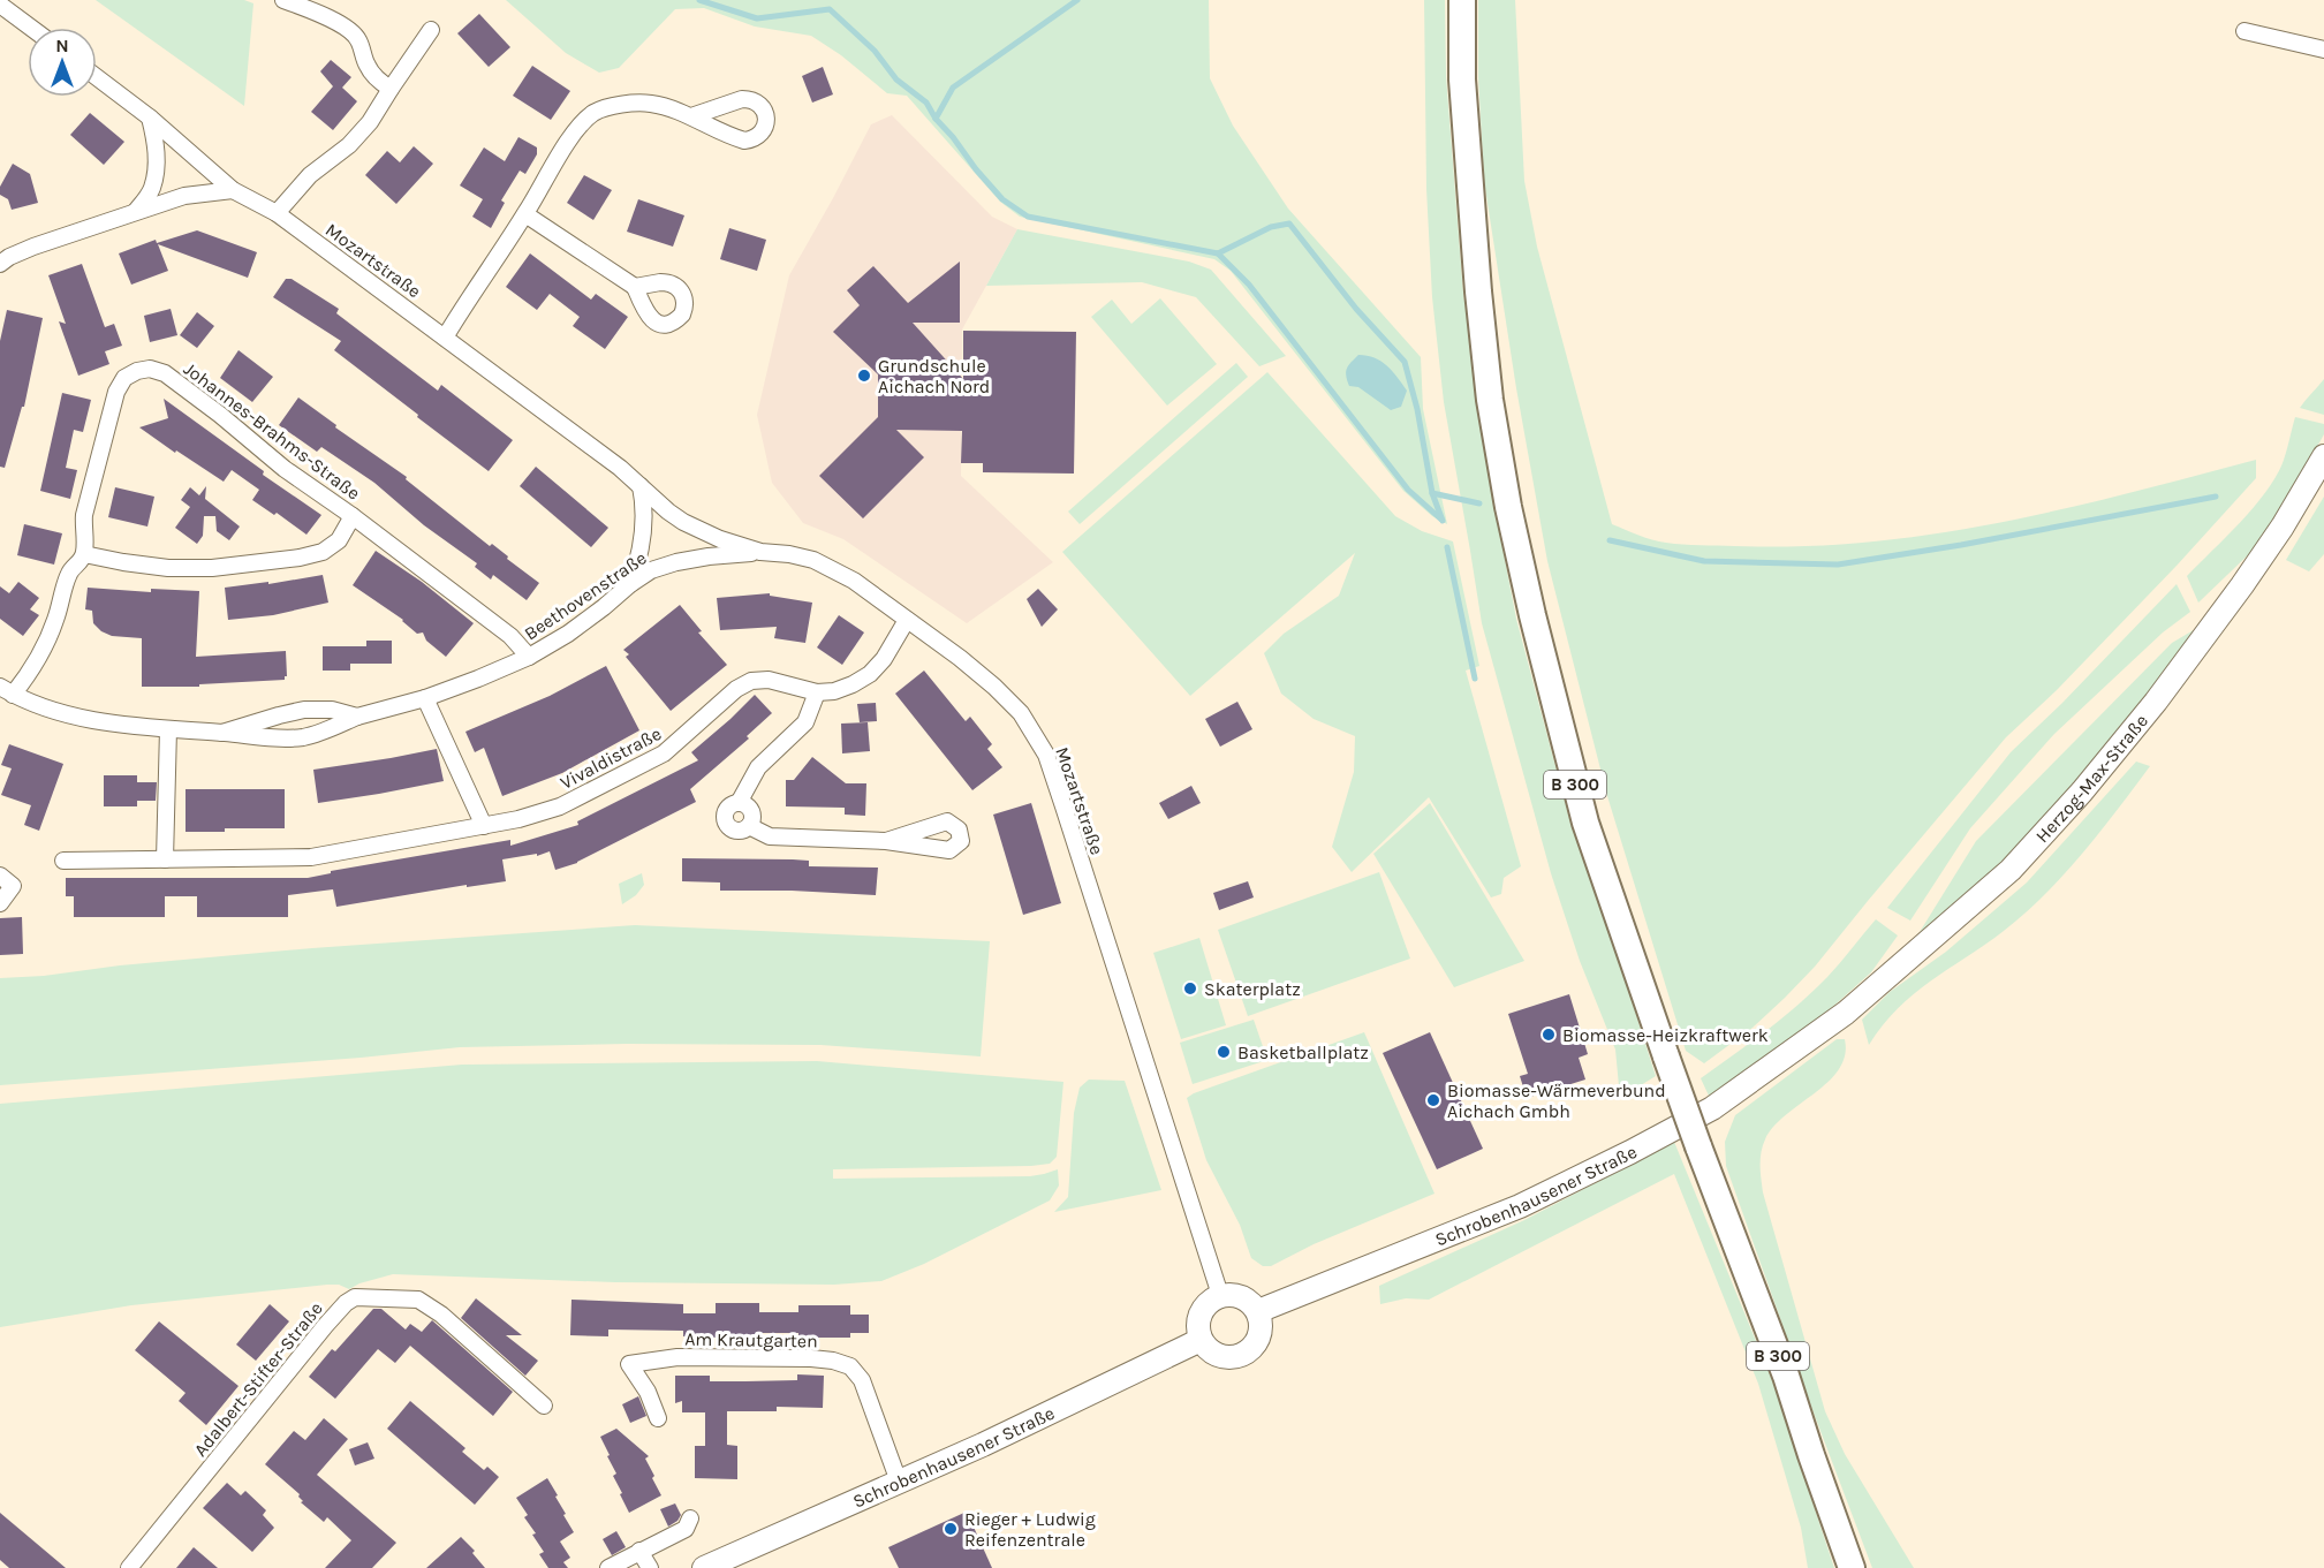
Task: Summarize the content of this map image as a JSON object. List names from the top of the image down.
{
  "streets": {
    "highway": ["B 300"],
    "main road": ["Herzog-Max-Straße", "Schrobenhausener Straße"],
    "street": [
      "Mozartstraße",
      "Johannes-Brahms-Straße",
      "Beethovenstraße",
      "Vivaldistraße",
      "Am Krautgarten",
      "Adalbert-Stifter-Straße"
    ]
  },
  "crossings": [
    ["Mozartstraße", "Beethovenstraße"],
    ["Mozartstraße", "Vivaldistraße"],
    ["Mozartstraße", "Schrobenhausener Straße"],
    ["Johannes-Brahms-Straße", "Beethovenstraße"],
    ["Herzog-Max-Straße", "Schrobenhausener Straße"],
    ["Schrobenhausener Straße", "Am Krautgarten"]
  ],
  "places": [
    "Grundschule Aichach Nord",
    "Skaterplatz",
    "Biomasse-Heizkraftwerk",
    "Basketballplatz",
    "Biomasse-Wärmeverbund Aichach Gmbh",
    "Rieger + Ludwig Reifenzentrale"
  ],
  "north": "top"
}
